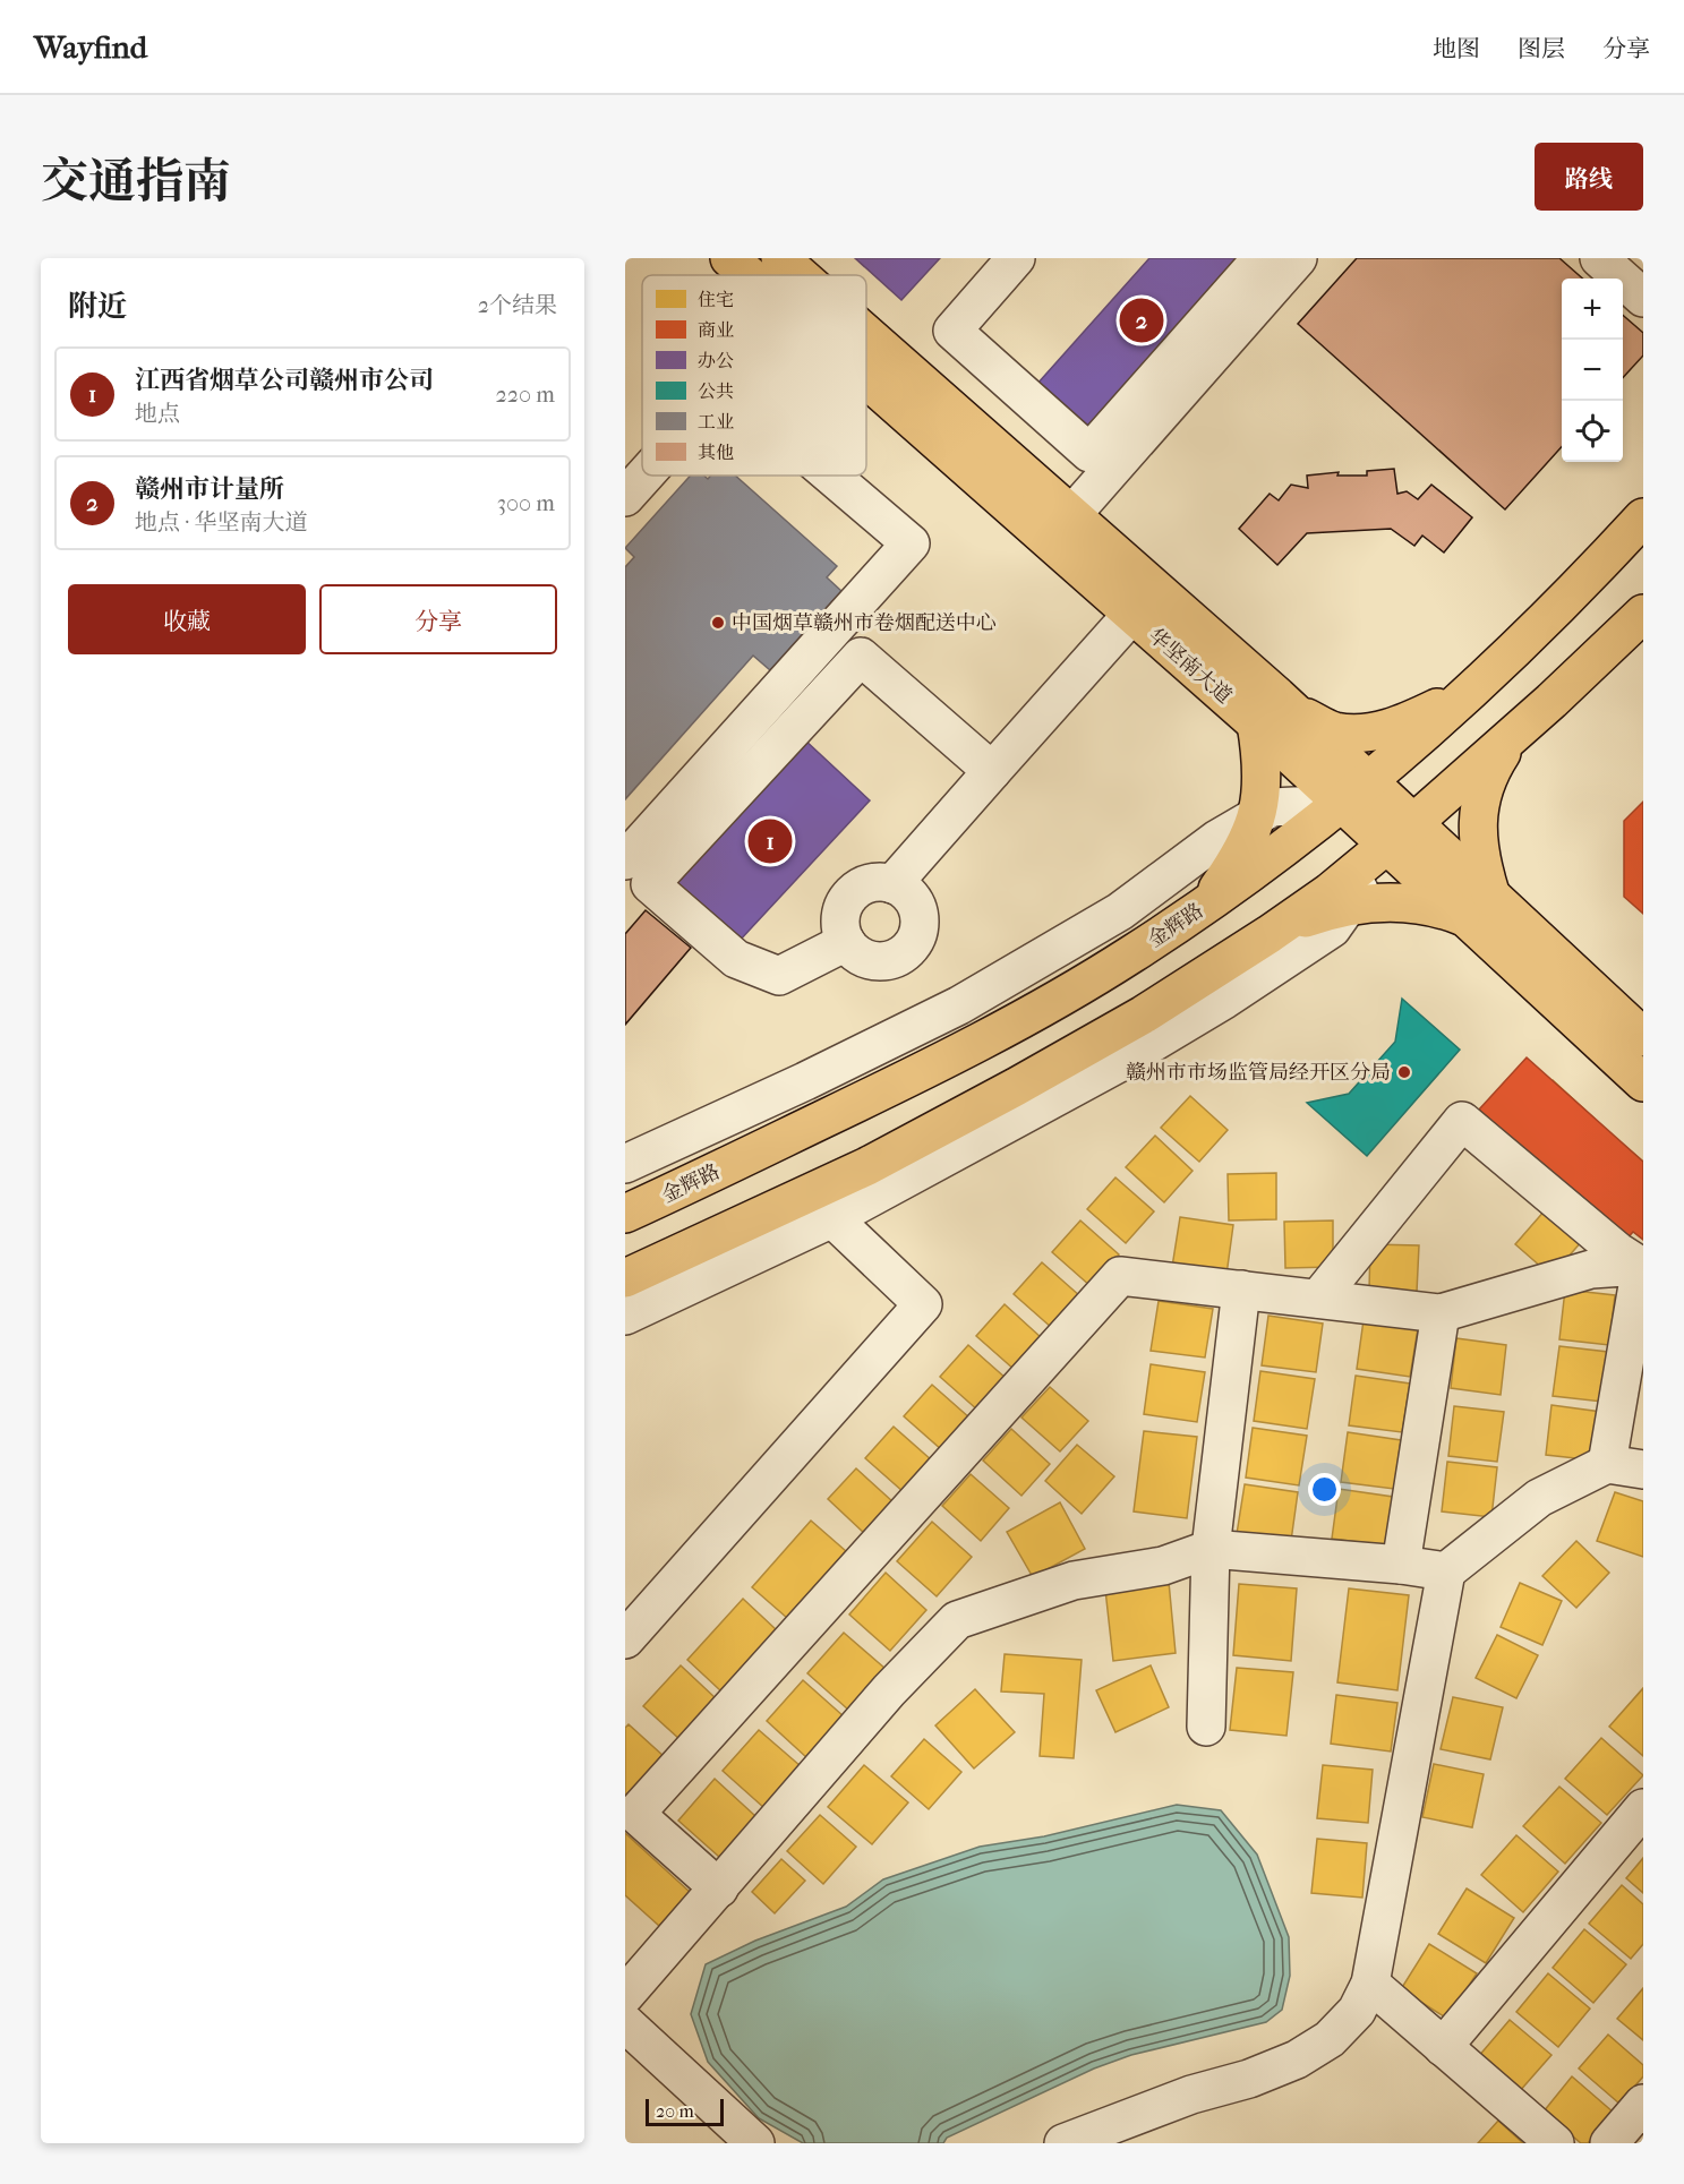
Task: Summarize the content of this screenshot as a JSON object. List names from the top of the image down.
{
  "streets": {
    "main road": ["华坚南大道", "金辉路"]
  },
  "crossings": [
    ["华坚南大道", "金辉路"]
  ],
  "places": ["中国烟草赣州市卷烟配送中心", "赣州市市场监管局经开区分局"],
  "legend": [
    "住宅",
    "商业",
    "办公",
    "公共",
    "工业",
    "其他"
  ],
  "scale_bar": "20 m",
  "page": {
    "header": "Wayfind",
    "nav": ["地图", "图层", "分享"],
    "title": "交通指南",
    "buttons": [
      "路线",
      ["收藏", "分享"]
    ],
    "heading": ["附近", "2个结果"],
    "map_buttons": ["+", "−"],
    "pins": ["2", "1"],
    "list": [
      {
        "mark": "1",
        "name": "江西省烟草公司赣州市公司",
        "note": "地点",
        "value": "220 m"
      },
      {
        "mark": "2",
        "name": "赣州市计量所",
        "note": "地点 · 华坚南大道",
        "value": "300 m"
      }
    ],
    "scale": "20 m"
  }
}
